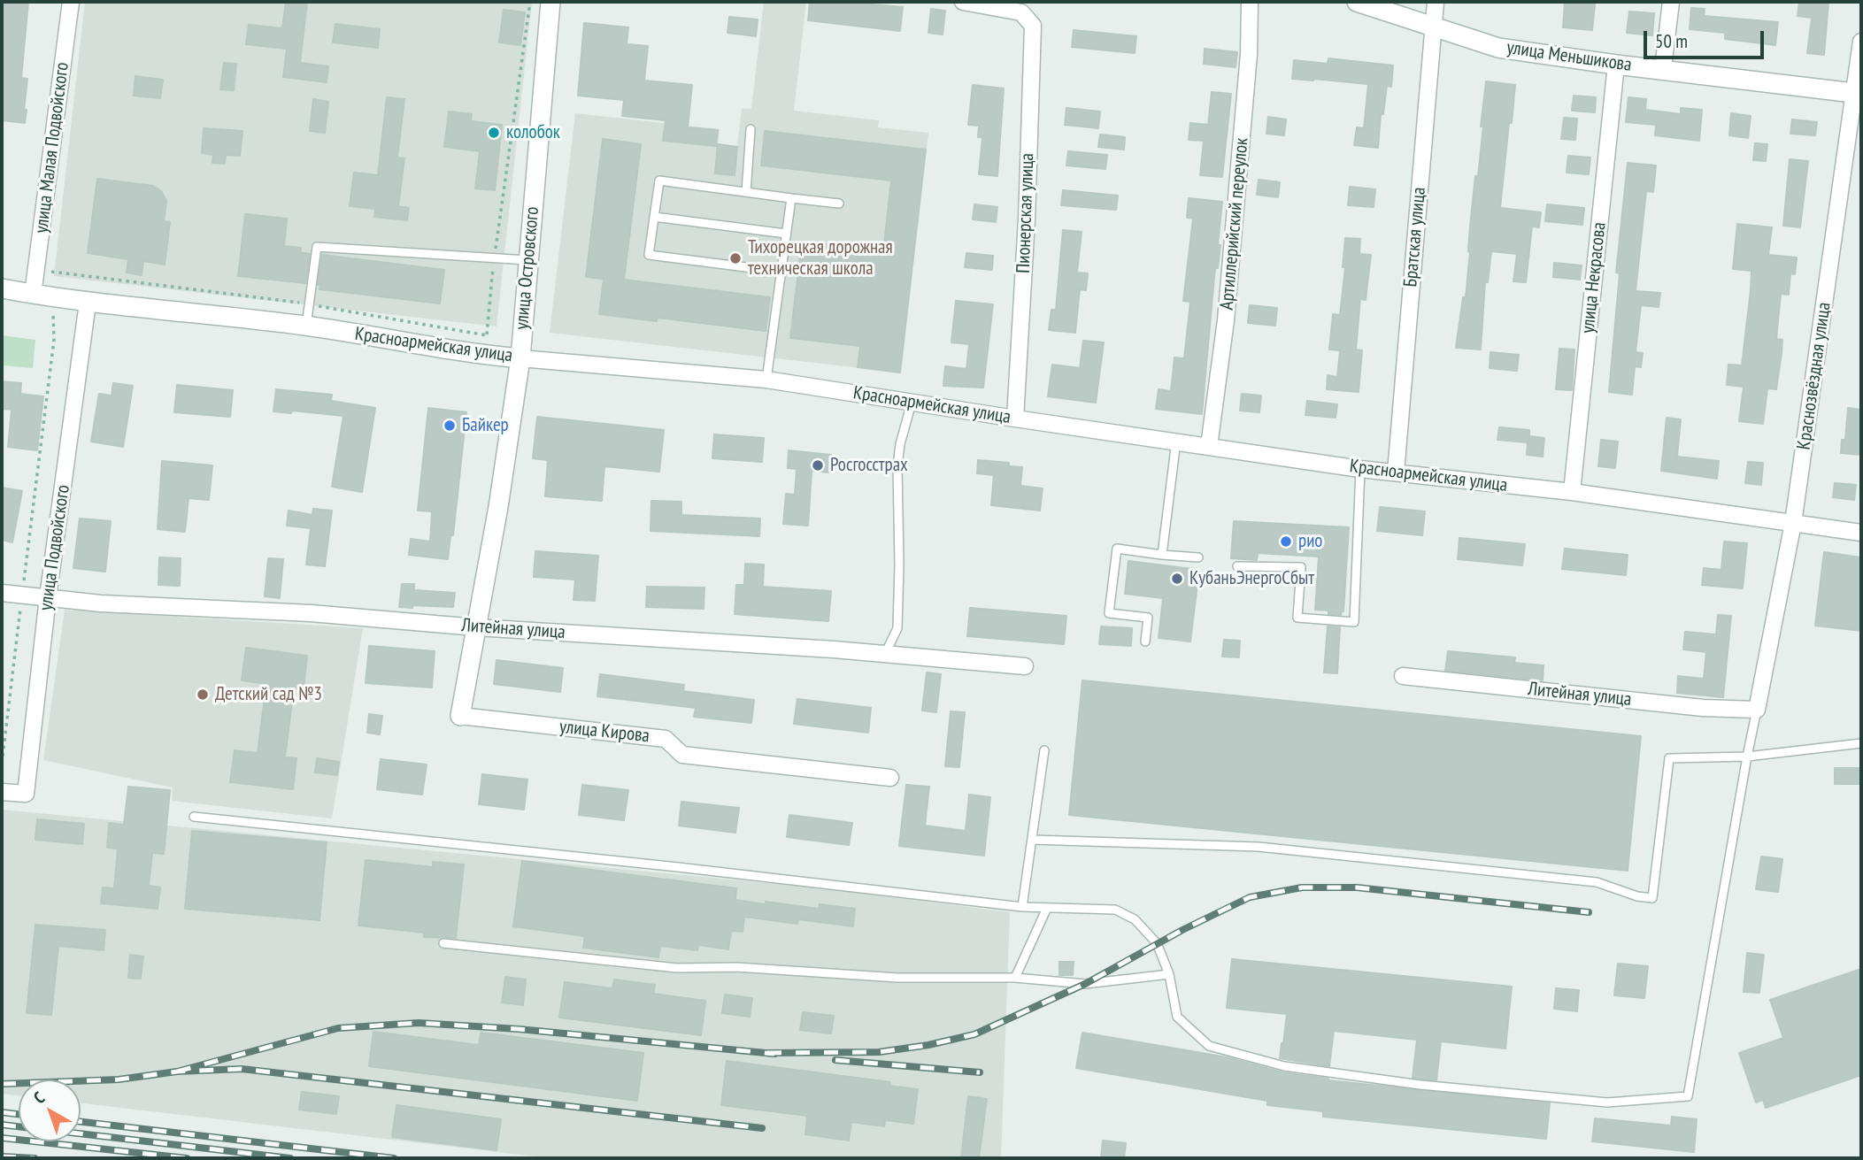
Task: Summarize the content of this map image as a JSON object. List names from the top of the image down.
{
  "streets": {
    "street": [
      "улица Меньшикова",
      "улица Малая Подвойского",
      "Пионерская улица",
      "Артиллерийский переулок",
      "Братская улица",
      "улица Островского",
      "улица Некрасова",
      "Красноармейская улица",
      "Краснозвёздная улица",
      "улица Подвойского",
      "Литейная улица",
      "улица Кирова"
    ]
  },
  "crossings": [
    ["улица Меньшикова", "Братская улица"],
    ["улица Меньшикова", "улица Некрасова"],
    ["улица Меньшикова", "Краснозвёздная улица"],
    ["улица Малая Подвойского", "Красноармейская улица"],
    ["Пионерская улица", "Красноармейская улица"],
    ["Артиллерийский переулок", "Красноармейская улица"],
    ["Братская улица", "Красноармейская улица"],
    ["улица Островского", "Красноармейская улица"],
    ["улица Островского", "Литейная улица"],
    ["улица Островского", "улица Кирова"],
    ["улица Некрасова", "Красноармейская улица"],
    ["Красноармейская улица", "Краснозвёздная улица"],
    ["Красноармейская улица", "улица Подвойского"],
    ["Краснозвёздная улица", "Литейная улица"],
    ["улица Подвойского", "Литейная улица"]
  ],
  "places": [
    "колобок",
    "Тихорецкая дорожная техническая школа",
    "Байкер",
    "Росгосстрах",
    "рио",
    "КубаньЭнергоСбыт",
    "Детский сад №3"
  ],
  "scale_bar": "50 m",
  "north": "top left"
}
